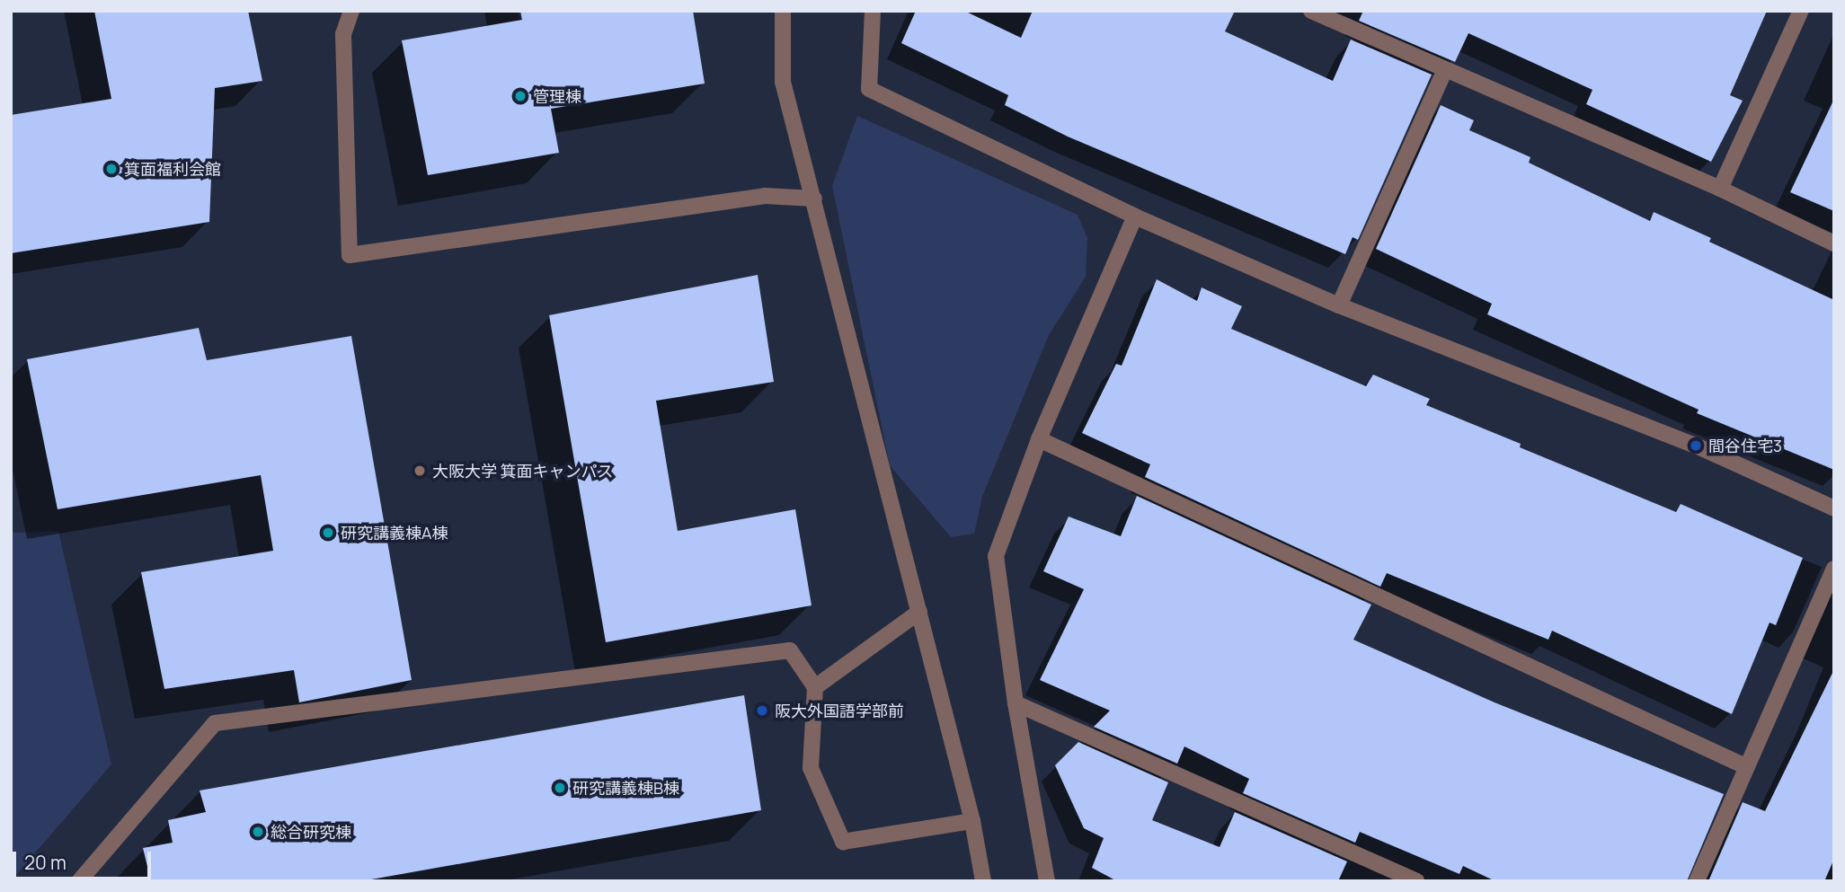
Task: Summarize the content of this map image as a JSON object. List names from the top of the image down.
{
  "places": [
    "管理棟",
    "箕面福利会館",
    "間谷住宅3",
    "大阪大学 箕面キャンパス",
    "研究講義棟A棟",
    "阪大外国語学部前",
    "研究講義棟B棟",
    "総合研究棟"
  ],
  "scale_bar": "20 m"
}
